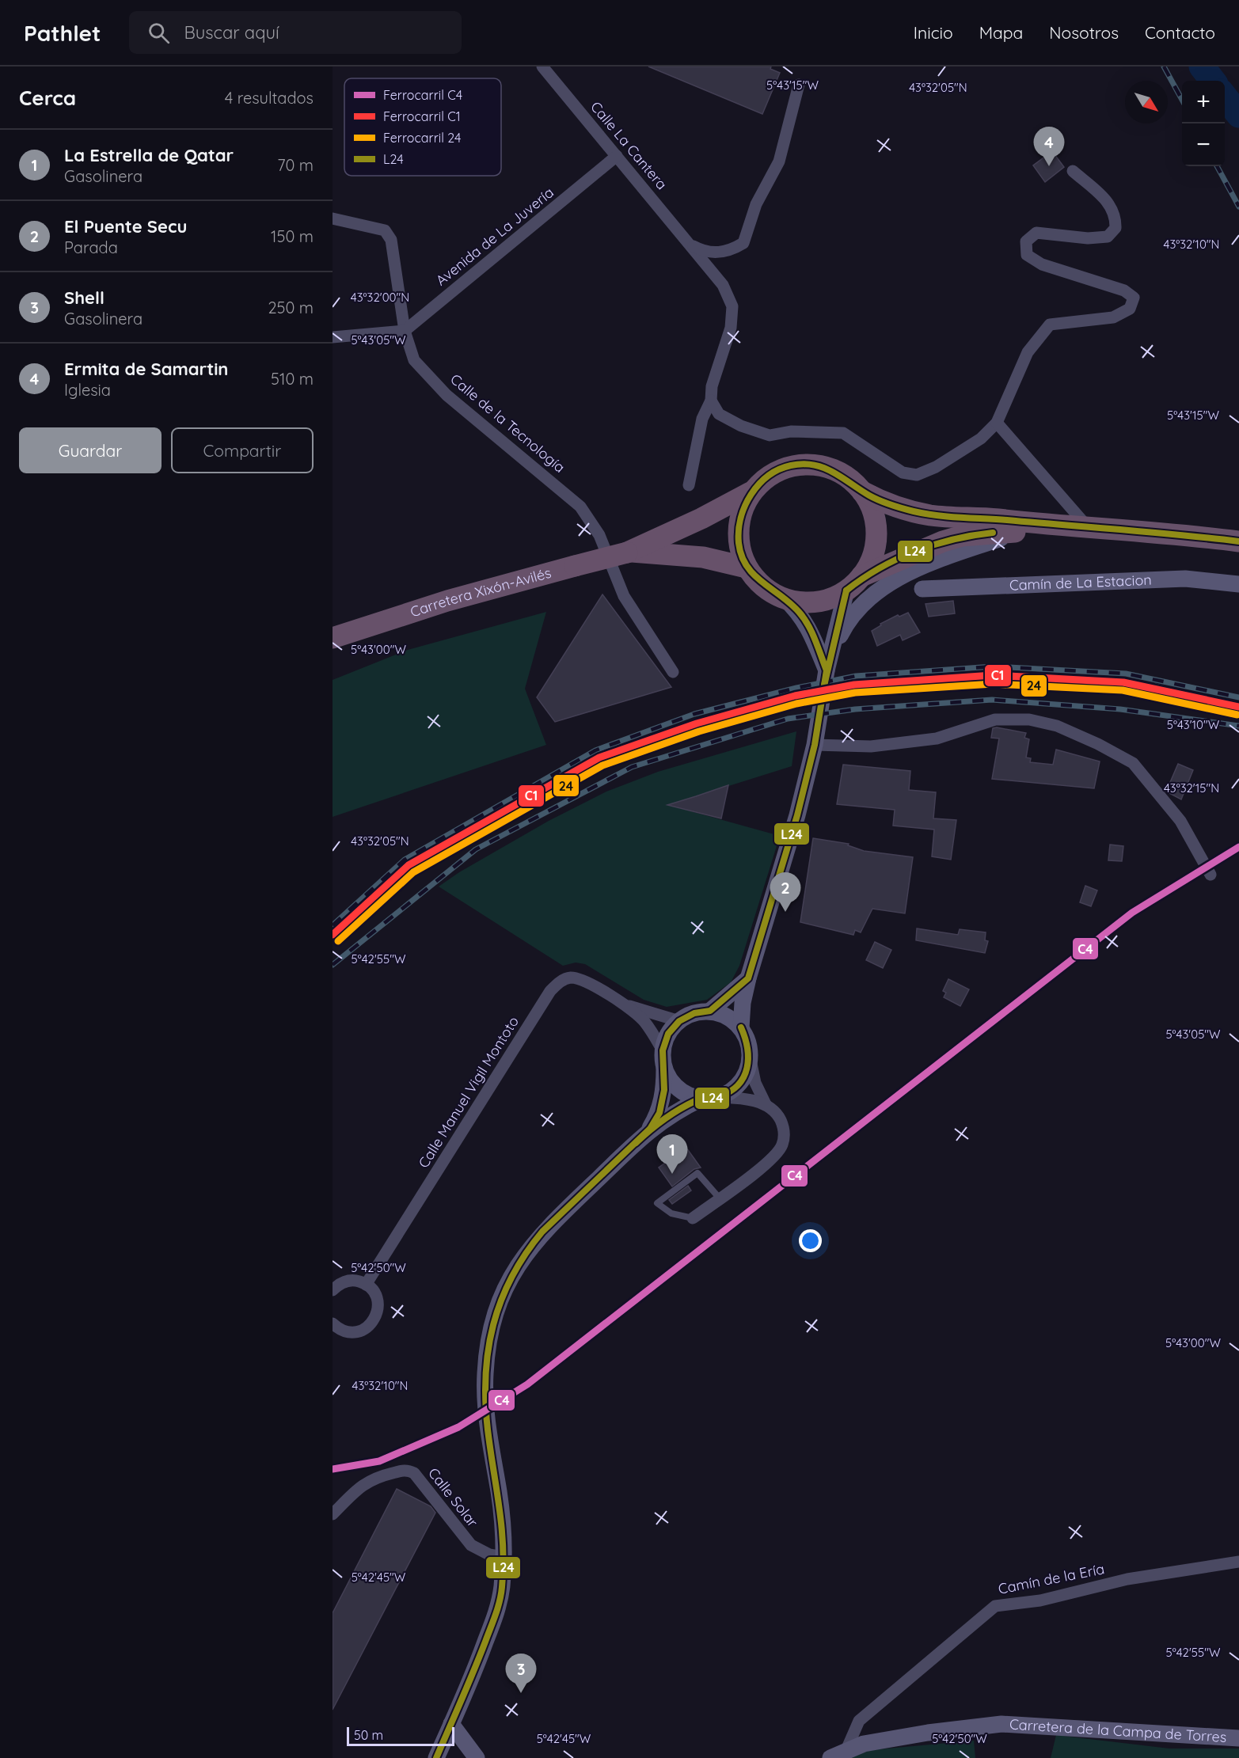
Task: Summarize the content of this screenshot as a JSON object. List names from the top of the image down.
{
  "streets": {
    "highway": ["Carretera Xixón-Avilés"],
    "street": [
      "Calle La Cantera",
      "Avenida de La Juvería",
      "Calle de la Tecnología",
      "Camín de La Estacion",
      "Calle Manuel Vigil Montoto",
      "Calle Solar",
      "Camín de la Ería",
      "Carretera de la Campa de Torres"
    ]
  },
  "crossings": [
    ["Calle La Cantera", "Avenida de La Juvería"],
    ["Avenida de La Juvería", "Calle de la Tecnología"],
    ["Camín de la Ería", "Carretera de la Campa de Torres"]
  ],
  "lines": [
    "transit line L24",
    "rail line C1",
    "rail line 24",
    "rail line C4"
  ],
  "legend": [
    "Ferrocarril C4",
    "Ferrocarril C1",
    "Ferrocarril 24",
    "L24"
  ],
  "scale_bar": "50 m",
  "north": "bottom right",
  "page": {
    "header": "Pathlet",
    "search": "Buscar aquí",
    "nav": [
      "Inicio",
      "Mapa",
      "Nosotros",
      "Contacto"
    ],
    "heading": ["Cerca", "4 resultados"],
    "map_buttons": ["+", "−"],
    "pins": [
      "4",
      "2",
      "1",
      "3"
    ],
    "list": [
      {
        "mark": "1",
        "name": "La Estrella de Qatar",
        "note": "Gasolinera",
        "value": "70 m"
      },
      {
        "mark": "2",
        "name": "El Puente Secu",
        "note": "Parada",
        "value": "150 m"
      },
      {
        "mark": "3",
        "name": "Shell",
        "note": "Gasolinera",
        "value": "250 m"
      },
      {
        "mark": "4",
        "name": "Ermita de Samartin",
        "note": "Iglesia",
        "value": "510 m"
      }
    ],
    "buttons": ["Guardar", "Compartir"],
    "scale": "50 m"
  },
  "coordinates": [
    "5°43'15\"W",
    "43°32'05\"N",
    "43°32'10\"N",
    "43°32'00\"N",
    "5°43'05\"W",
    "5°43'00\"W",
    "5°43'10\"W",
    "43°32'15\"N",
    "5°42'55\"W",
    "5°42'50\"W",
    "5°42'45\"W"
  ]
}
